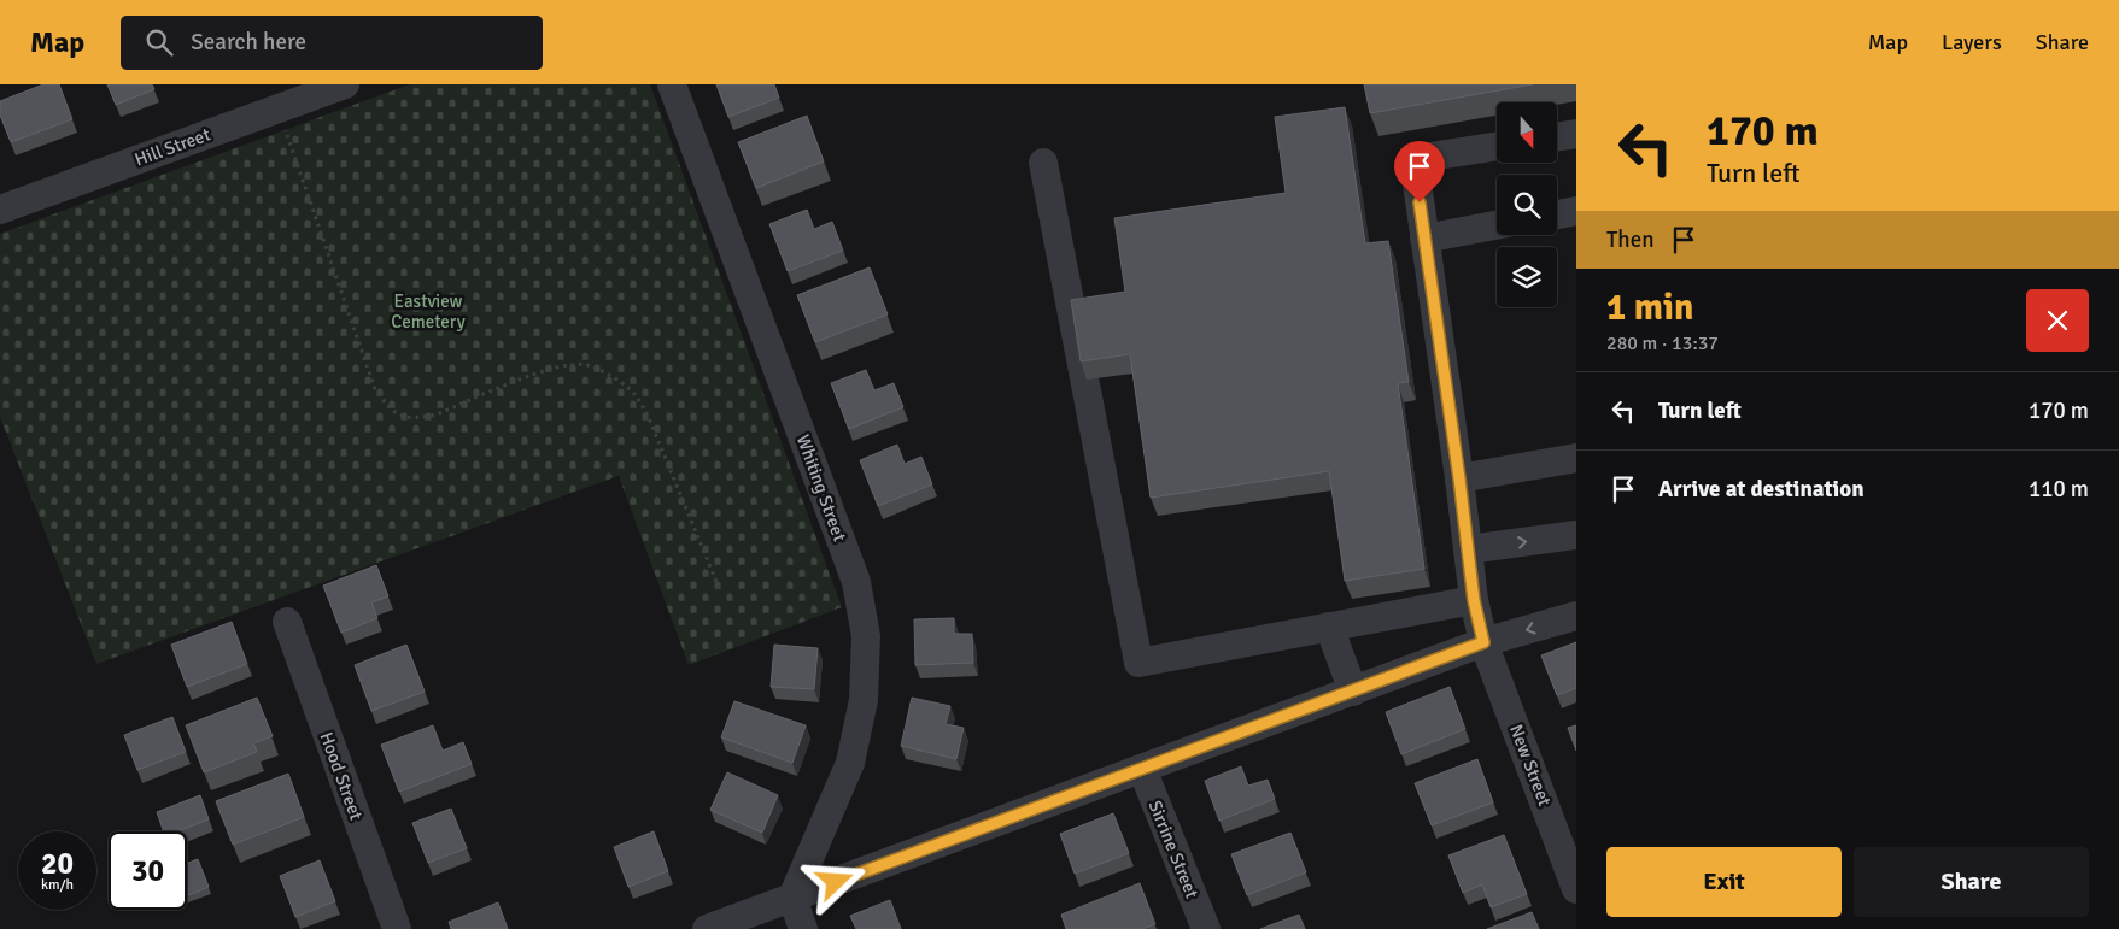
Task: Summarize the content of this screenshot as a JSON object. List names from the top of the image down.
{
  "streets": {
    "street": [
      "Hill Street",
      "Whiting Street",
      "New Street",
      "Hood Street",
      "Sirrine Street"
    ]
  },
  "parks": ["Eastview Cemetery"],
  "north": "bottom",
  "page": {
    "header": "Map",
    "search": "Search here",
    "nav": ["Map", "Layers", "Share"],
    "turn": ["170 m", "Turn left"],
    "then": "Then",
    "heading": ["1 min", "280 m · 13:37"],
    "list": [
      {
        "name": "Turn left",
        "value": "170 m"
      },
      {
        "name": "Arrive at destination",
        "value": "110 m"
      }
    ],
    "speed": "20 km/h",
    "limit": "30",
    "buttons": ["Exit", "Share"]
  }
}
